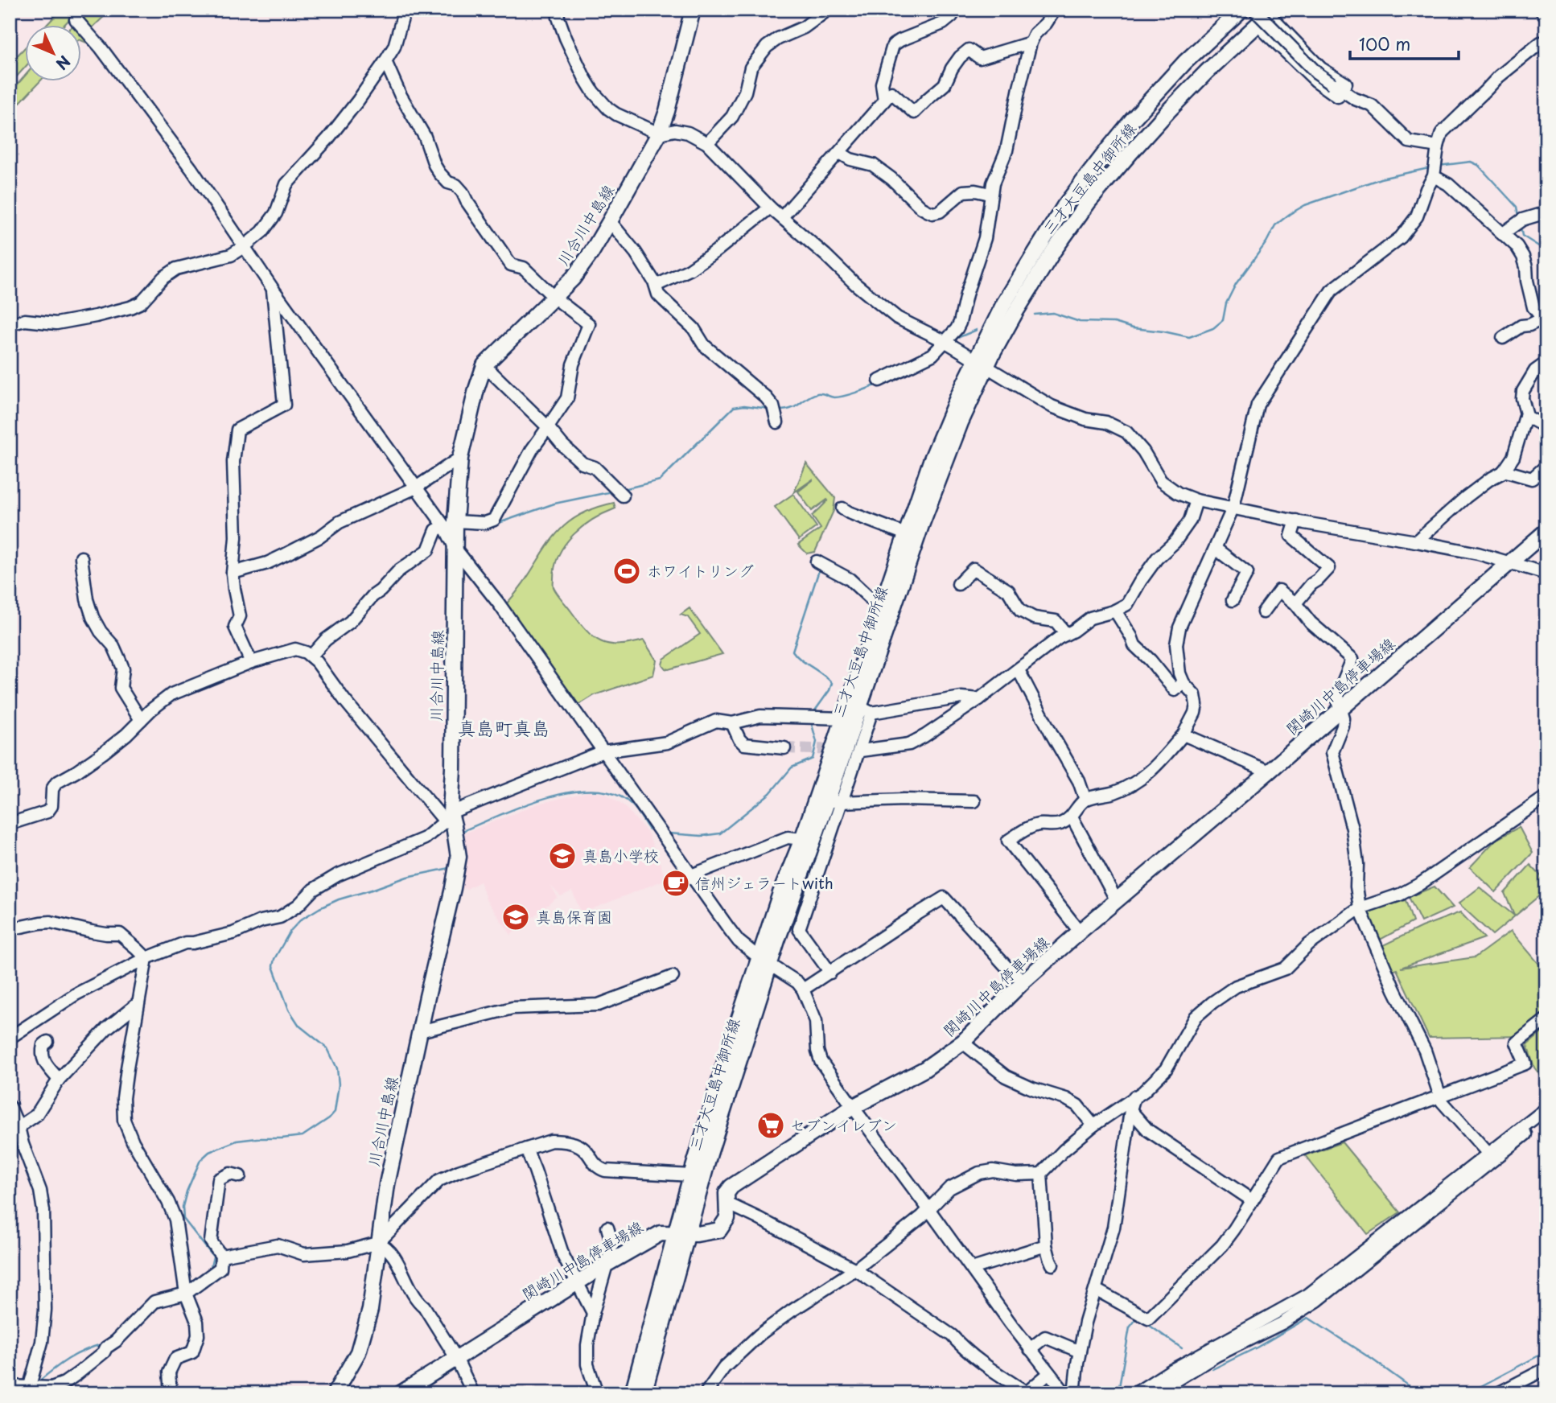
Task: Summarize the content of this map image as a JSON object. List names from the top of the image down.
{
  "streets": {
    "main road": ["三才大豆島中御所線", "川合川中島線", "関崎川中島停車場線"]
  },
  "crossings": [
    ["三才大豆島中御所線", "関崎川中島停車場線"]
  ],
  "districts": ["真島町真島"],
  "places": {
    "sports": ["ホワイトリング"],
    "school or university": ["真島小学校", "真島保育園"],
    "cafe": ["信州ジェラートwith"],
    "supermarket": ["セブンイレブン"]
  },
  "scale_bar": "100 m",
  "north": "bottom right"
}
